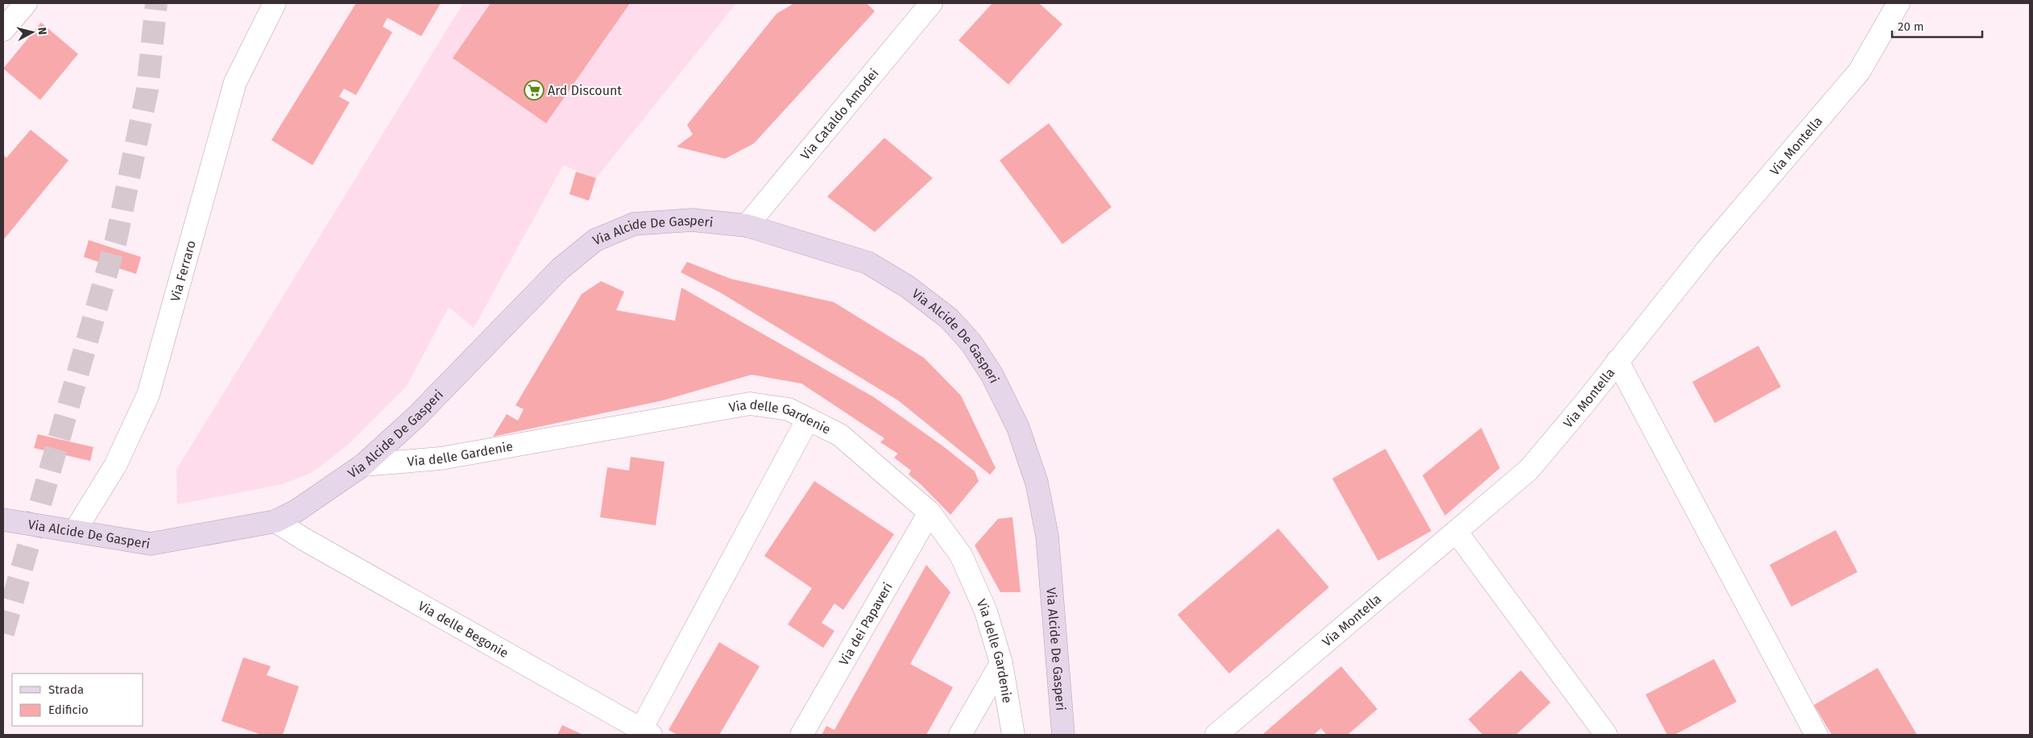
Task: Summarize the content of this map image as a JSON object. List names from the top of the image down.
{
  "streets": {
    "street": [
      "Via Cataldo Amodei",
      "Via Montella",
      "Via Alcide De Gasperi",
      "Via Ferraro",
      "Via delle Gardenie",
      "Via dei Papaveri",
      "Via delle Begonie"
    ]
  },
  "crossings": [
    ["Via Cataldo Amodei", "Via Alcide De Gasperi"],
    ["Via Alcide De Gasperi", "Via Ferraro"],
    ["Via Alcide De Gasperi", "Via delle Gardenie"],
    ["Via Alcide De Gasperi", "Via delle Begonie"],
    ["Via delle Gardenie", "Via dei Papaveri"]
  ],
  "places": {
    "supermarket": ["Ard Discount"]
  },
  "legend": ["Strada", "Edificio"],
  "scale_bar": "20 m",
  "north": "right"
}
